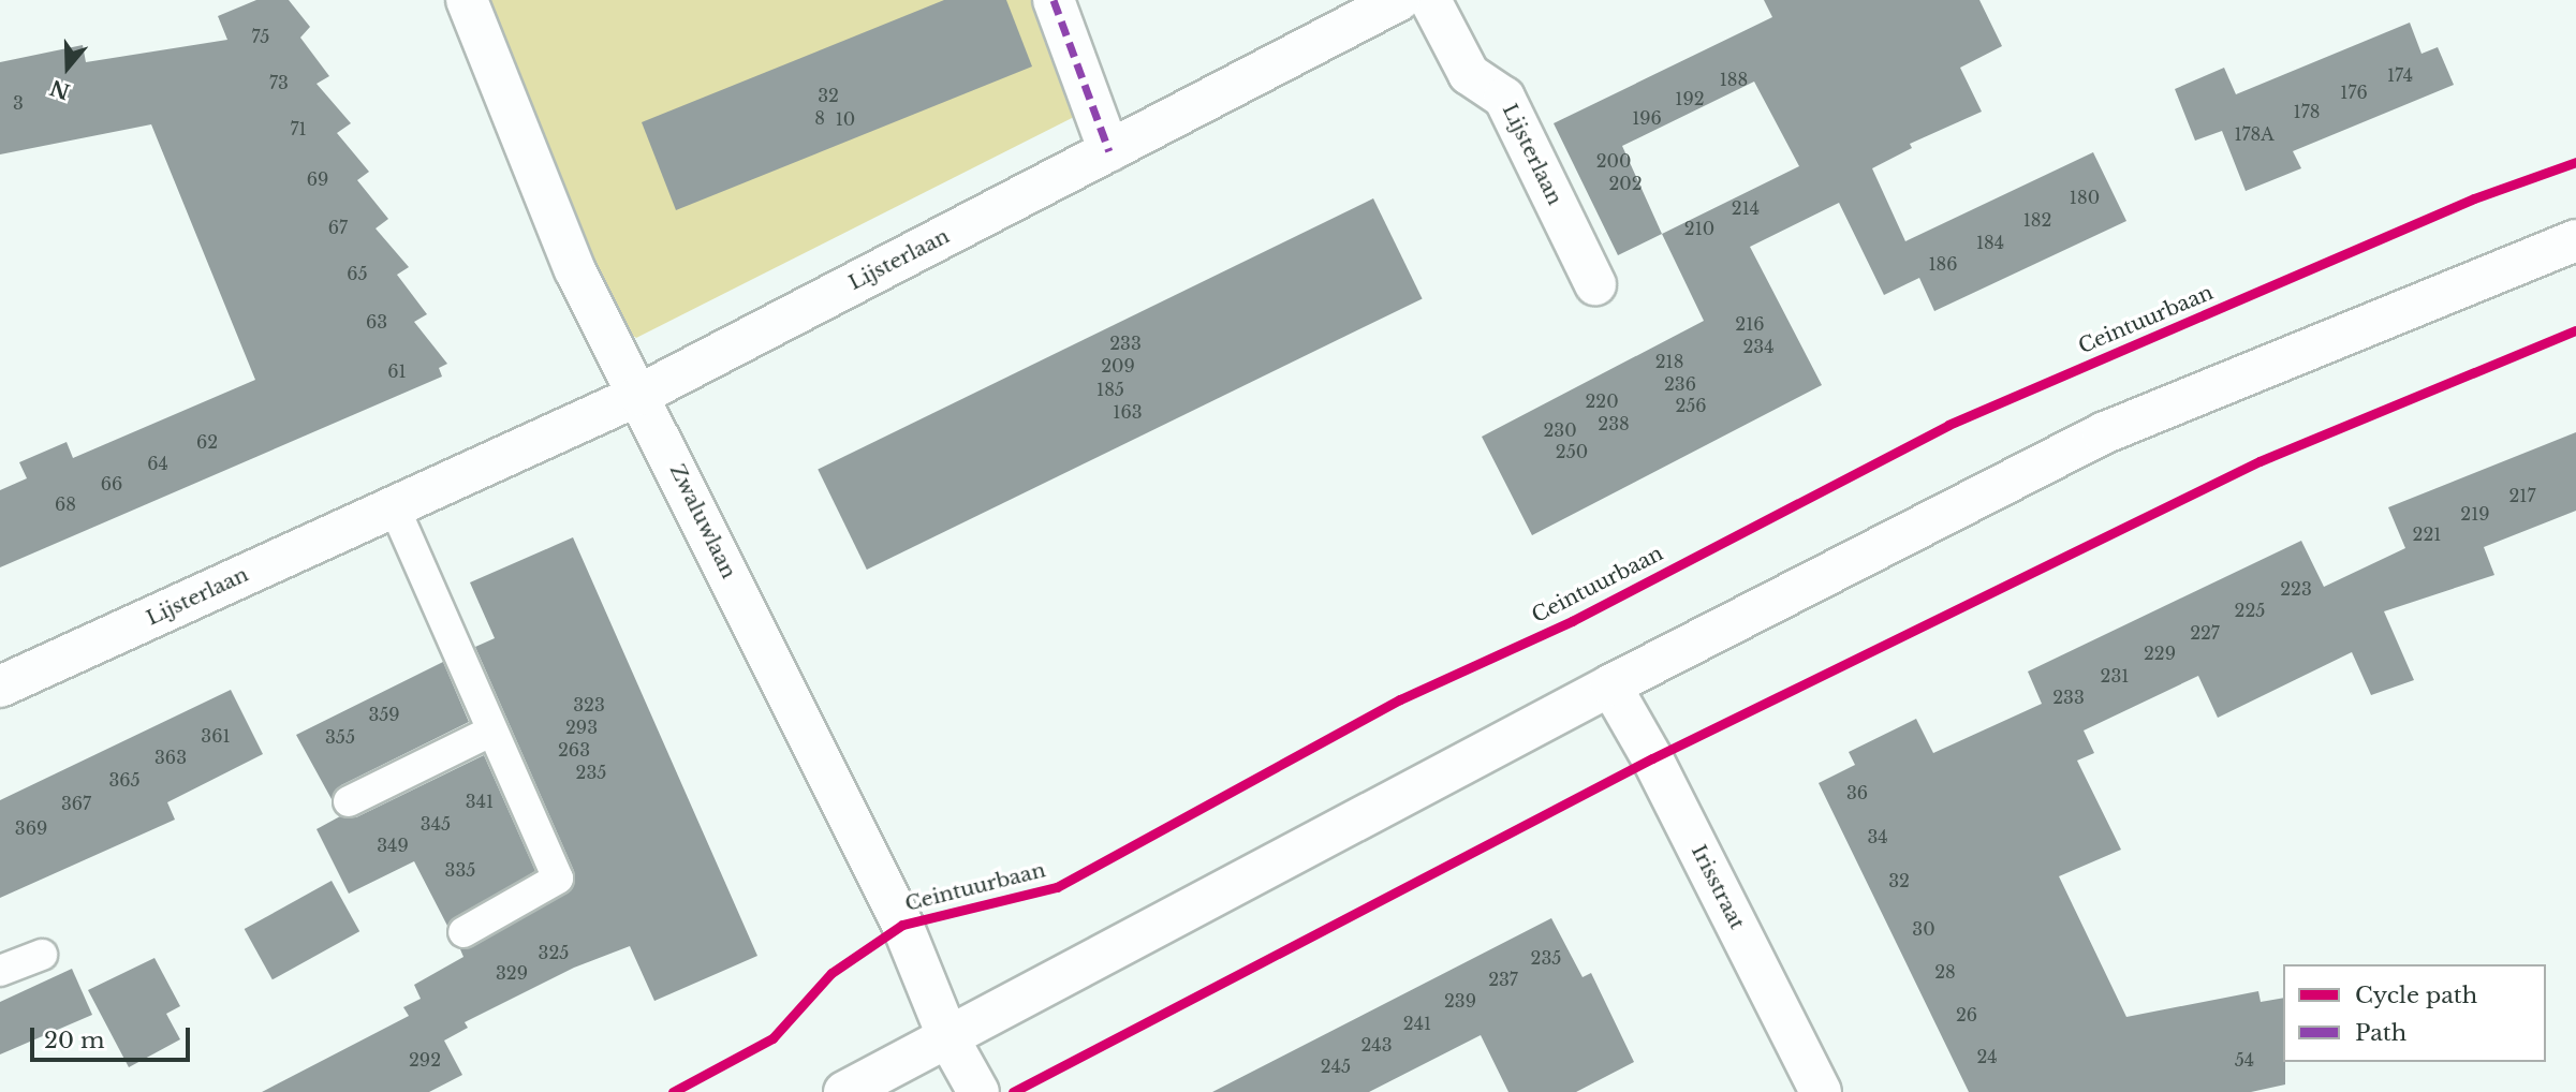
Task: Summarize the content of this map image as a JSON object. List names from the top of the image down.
{
  "streets": {
    "street": ["Lijsterlaan", "Zwaluwlaan", "Irisstraat"],
    "cycle path": ["Ceintuurbaan"]
  },
  "crossings": [
    ["Lijsterlaan", "Zwaluwlaan"]
  ],
  "house_numbers": [
    "75",
    "174",
    "188",
    "73",
    "176",
    "32",
    "192",
    "3",
    "178",
    "8",
    "196",
    "10",
    "71",
    "178A",
    "200",
    "69",
    "202",
    "180",
    "214",
    "182",
    "67",
    "210",
    "184",
    "186",
    "65",
    "63",
    "216",
    "233",
    "234",
    "218",
    "209",
    "61",
    "236",
    "185",
    "220",
    "256",
    "163",
    "238",
    "230",
    "62",
    "250",
    "64",
    "66",
    "217",
    "68",
    "219",
    "221",
    "223",
    "225",
    "227",
    "229",
    "231",
    "233",
    "323",
    "359",
    "293",
    "361",
    "355",
    "263",
    "363",
    "235",
    "365",
    "36",
    "341",
    "367",
    "345",
    "369",
    "34",
    "349",
    "335",
    "32",
    "30",
    "325",
    "235",
    "28",
    "329",
    "237",
    "239",
    "26",
    "241",
    "243",
    "24",
    "292",
    "54",
    "245"
  ],
  "legend": ["Cycle path", "Path"],
  "scale_bar": "20 m",
  "north": "bottom"
}
